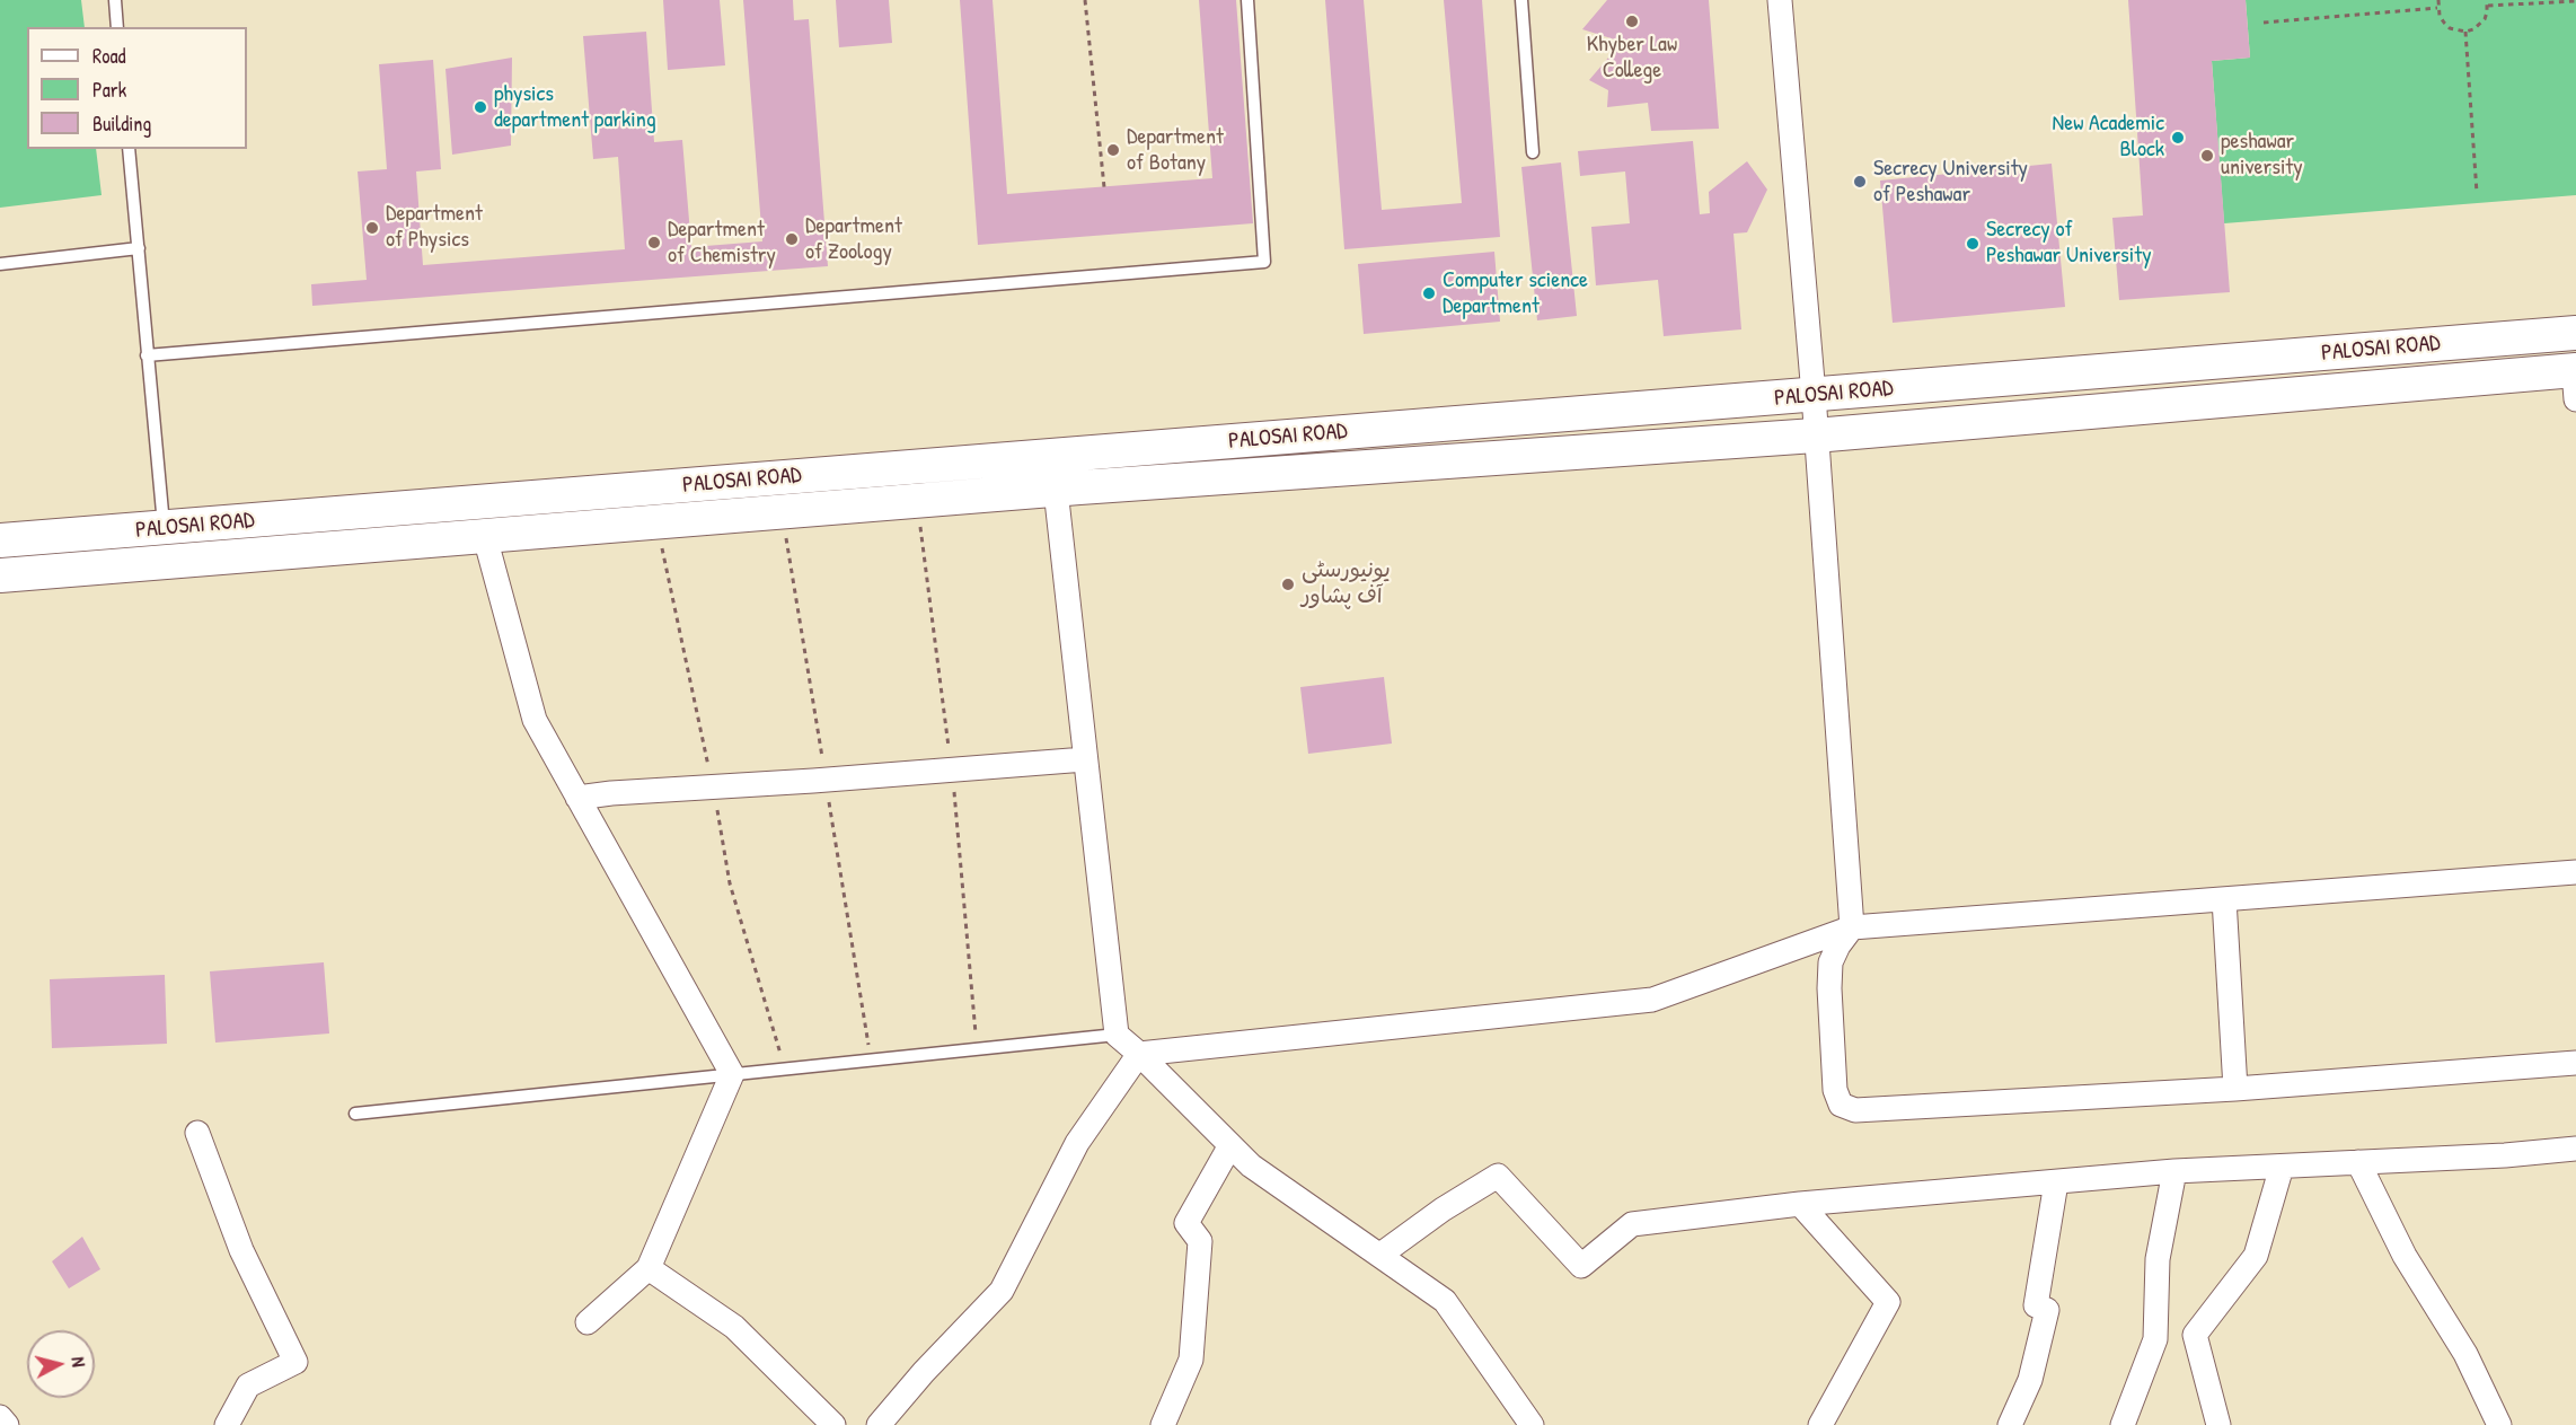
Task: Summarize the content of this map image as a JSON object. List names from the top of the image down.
{
  "streets": {
    "street": ["PALOSAI ROAD"]
  },
  "places": [
    "Khyber Law College",
    "physics department parking",
    "New Academic Block",
    "Department of Botany",
    "peshawar university",
    "Secrecy University of Peshawar",
    "Department of Physics",
    "Department of Zoology",
    "Department of Chemistry",
    "Secrecy of Peshawar University",
    "Computer science Department",
    "یونیورسٹی آف پشاور"
  ],
  "legend": ["Road", "Park", "Building"],
  "north": "right"
}
